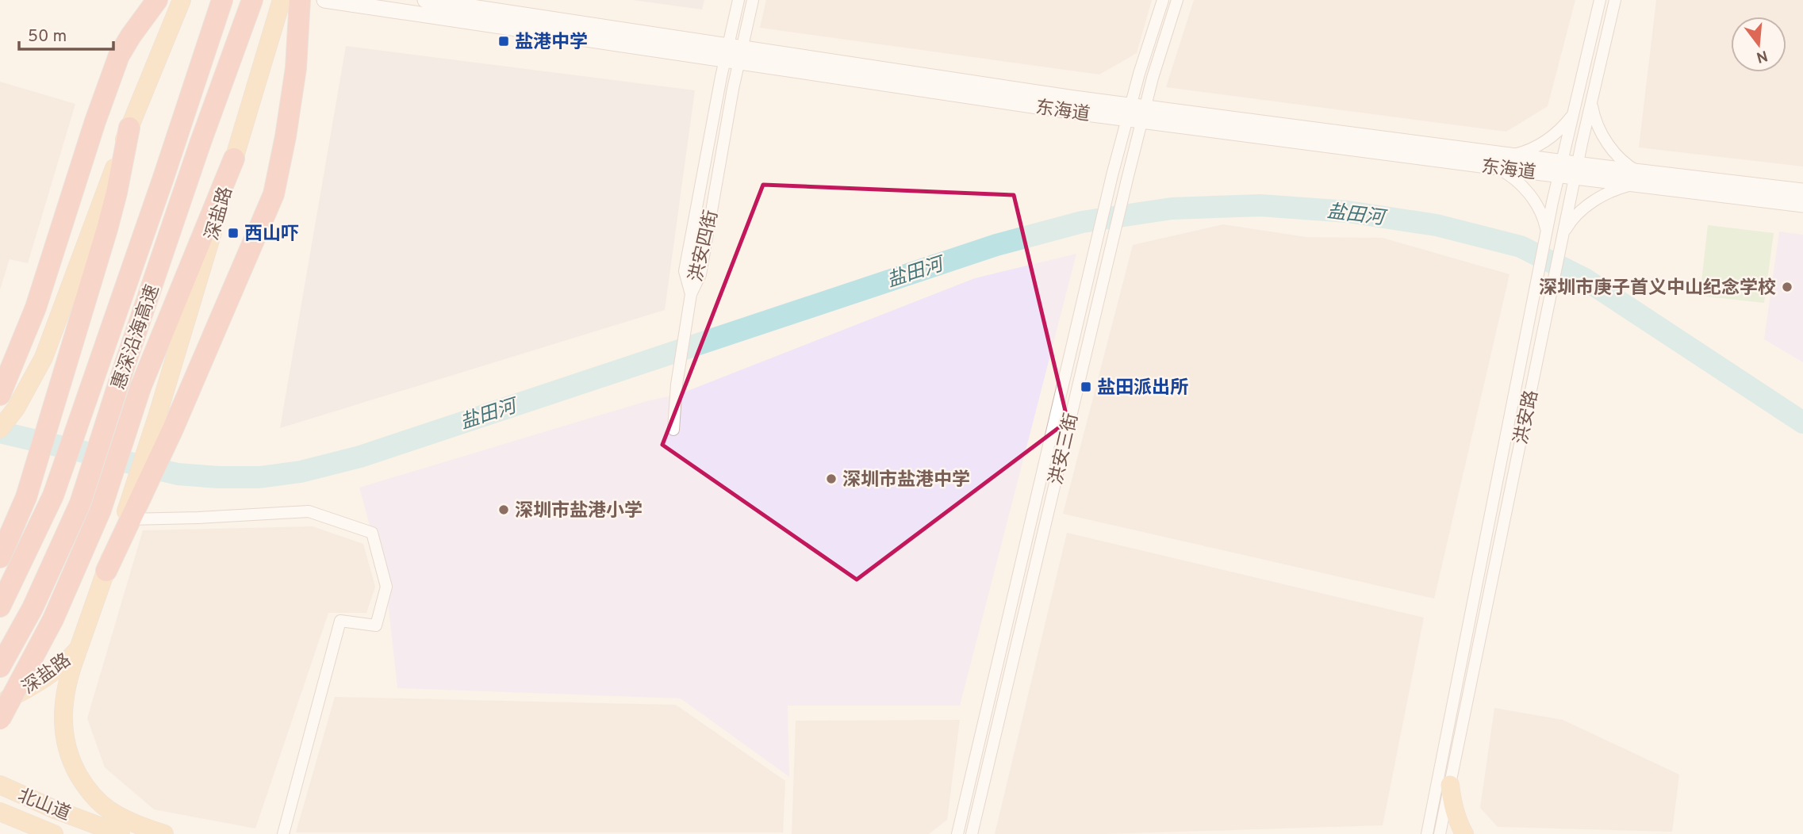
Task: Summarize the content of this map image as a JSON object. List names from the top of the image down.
{
  "streets": {
    "highway": ["惠深沿海高速"],
    "main road": ["深盐路", "北山道"],
    "street": [
      "东海道",
      "洪安四街",
      "洪安路",
      "洪安三街"
    ]
  },
  "crossings": [
    ["东海道", "洪安四街"],
    ["东海道", "洪安路"],
    ["东海道", "洪安三街"]
  ],
  "water": ["盐田河"],
  "places": {
    "transit": ["盐港中学", "西山吓", "盐田派出所"],
    "other": ["深圳市庚子首义中山纪念学校", "深圳市盐港中学", "深圳市盐港小学"]
  },
  "scale_bar": "50 m",
  "north": "bottom"
}
